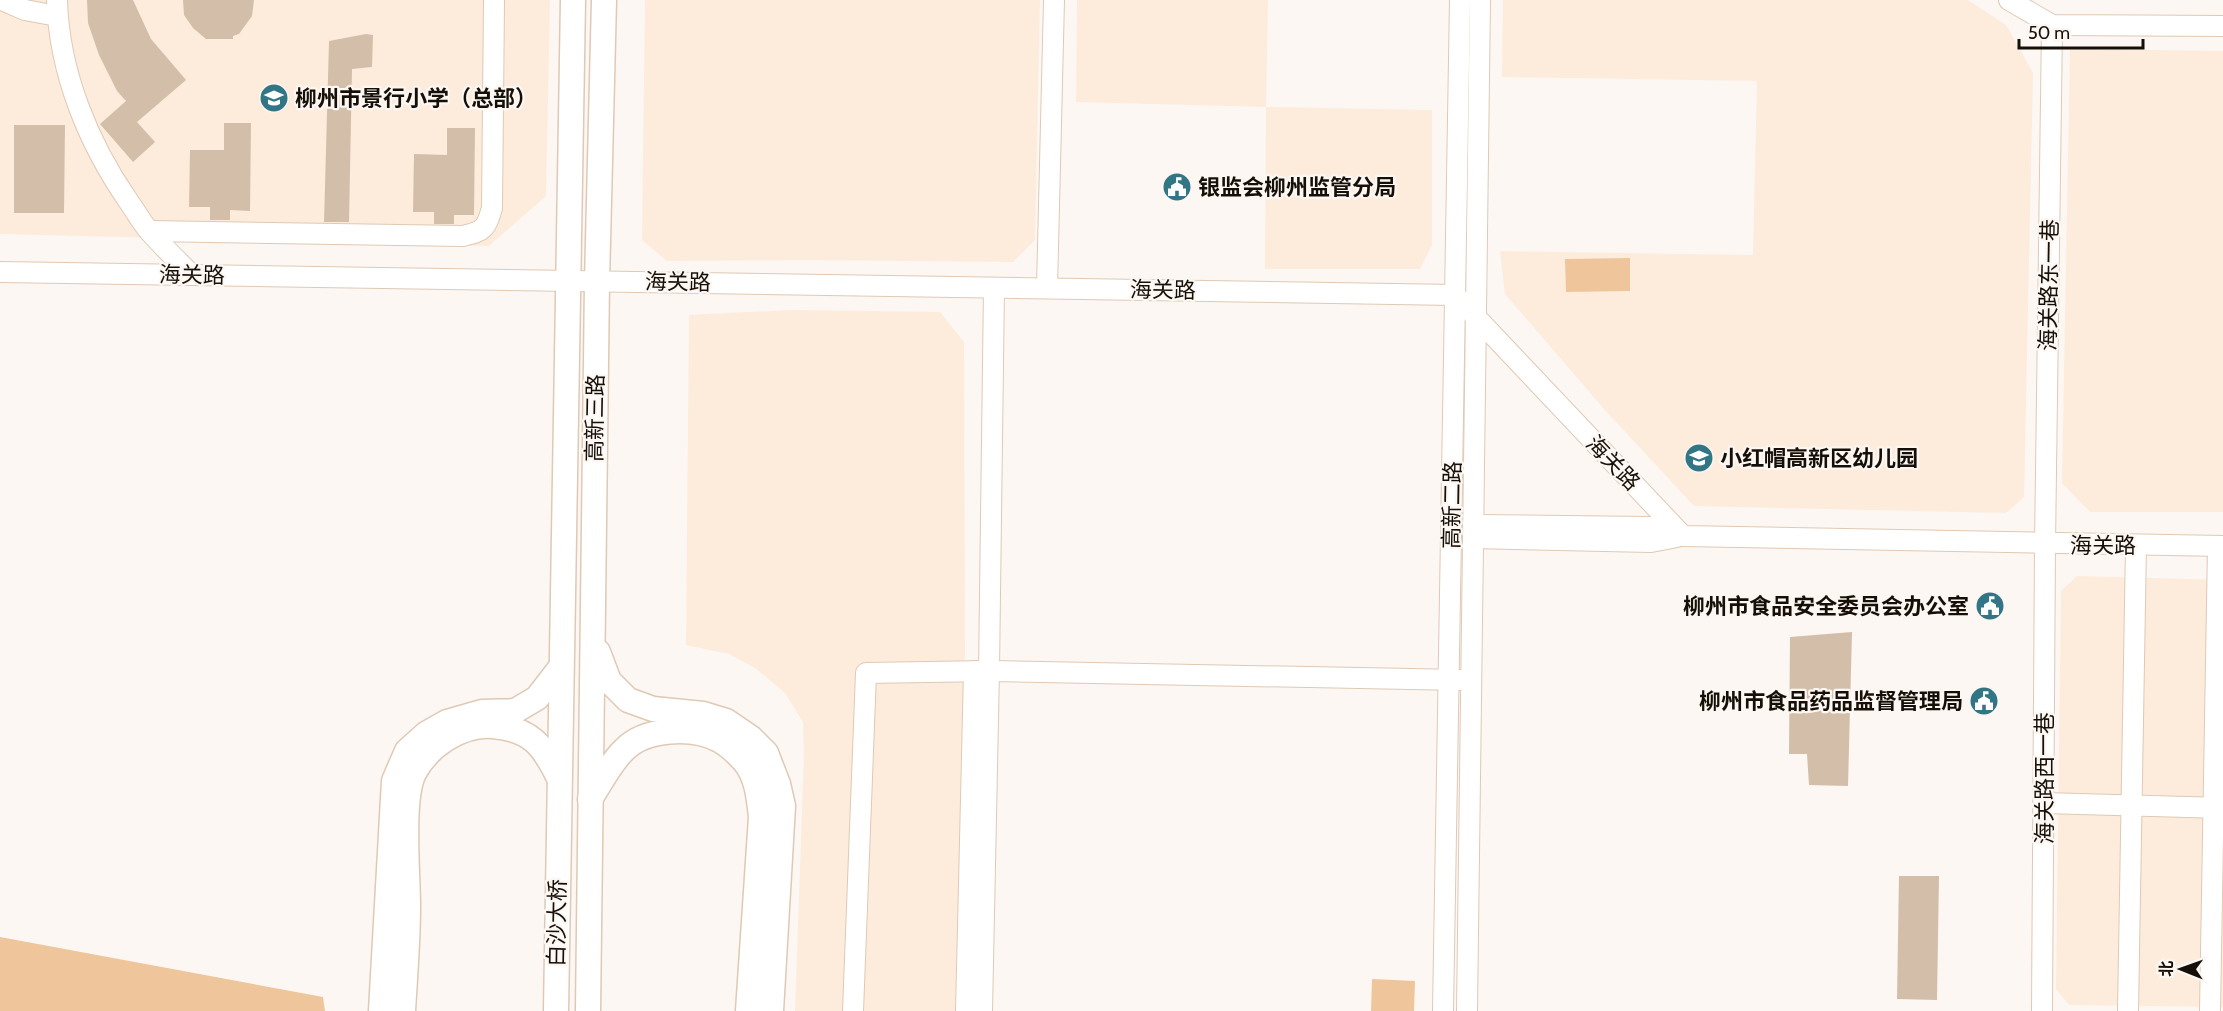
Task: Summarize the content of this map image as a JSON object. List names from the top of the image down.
{
  "streets": {
    "main road": ["高新三路", "白沙大桥"],
    "street": [
      "海关路",
      "海关路东一巷",
      "高新二路",
      "海关路西一巷"
    ]
  },
  "crossings": [
    ["海关路", "海关路东一巷"],
    ["海关路", "高新三路"],
    ["海关路", "高新二路"],
    ["海关路", "海关路西一巷"],
    ["海关路东一巷", "海关路西一巷"],
    ["高新三路", "白沙大桥"]
  ],
  "places": {
    "school or university": ["柳州市景行小学（总部）", "小红帽高新区幼儿园"],
    "public building": ["银监会柳州监管分局", "柳州市食品安全委员会办公室", "柳州市食品药品监督管理局"]
  },
  "scale_bar": "50 m",
  "north": "left"
}
